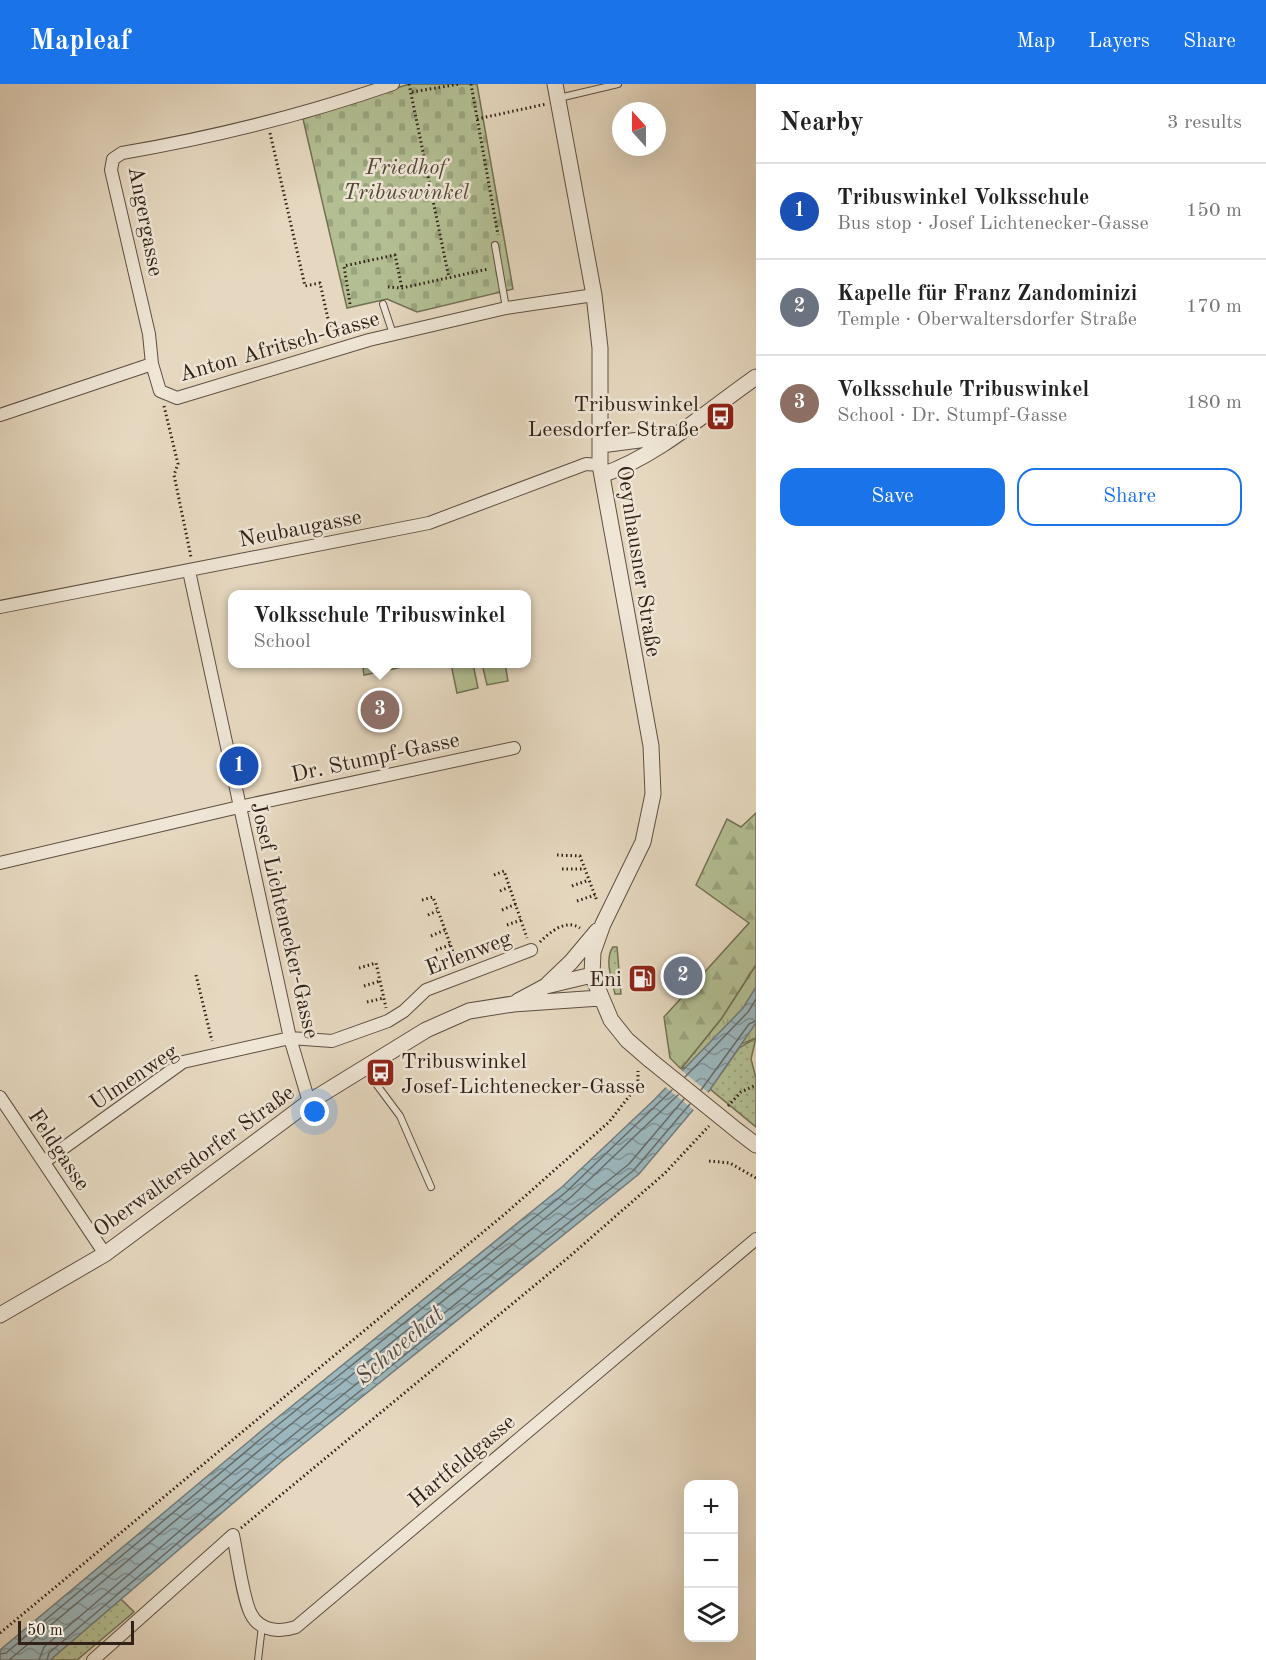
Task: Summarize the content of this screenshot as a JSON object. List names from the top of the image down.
{
  "streets": {
    "street": [
      "Angergasse",
      "Anton Afritsch-Gasse",
      "Neubaugasse",
      "Oeynhausner Straße",
      "Dr. Stumpf-Gasse",
      "Josef Lichtenecker-Gasse",
      "Erlenweg",
      "Ulmenweg",
      "Feldgasse",
      "Oberwaltersdorfer Straße",
      "Hartfeldgasse"
    ]
  },
  "crossings": [
    ["Angergasse", "Anton Afritsch-Gasse"],
    ["Anton Afritsch-Gasse", "Oeynhausner Straße"],
    ["Neubaugasse", "Oeynhausner Straße"],
    ["Neubaugasse", "Josef Lichtenecker-Gasse"],
    ["Dr. Stumpf-Gasse", "Josef Lichtenecker-Gasse"],
    ["Josef Lichtenecker-Gasse", "Erlenweg"],
    ["Josef Lichtenecker-Gasse", "Ulmenweg"],
    ["Josef Lichtenecker-Gasse", "Oberwaltersdorfer Straße"],
    ["Erlenweg", "Ulmenweg"],
    ["Ulmenweg", "Feldgasse"],
    ["Feldgasse", "Oberwaltersdorfer Straße"]
  ],
  "water": ["Schwechat"],
  "parks": ["Friedhof Tribuswinkel"],
  "places": {
    "bus stop": ["Tribuswinkel Leesdorfer Straße", "Tribuswinkel Josef-Lichtenecker-Gasse"],
    "fuel station": ["Eni"]
  },
  "scale_bar": "50 m",
  "north": "top",
  "page": {
    "header": "Mapleaf",
    "nav": ["Map", "Layers", "Share"],
    "heading": ["Nearby", "3 results"],
    "list": [
      {
        "mark": "1",
        "name": "Tribuswinkel Volksschule",
        "note": "Bus stop · Josef Lichtenecker-Gasse",
        "value": "150 m"
      },
      {
        "mark": "2",
        "name": "Kapelle für Franz Zandominizi",
        "note": "Temple · Oberwaltersdorfer Straße",
        "value": "170 m"
      },
      {
        "mark": "3",
        "name": "Volksschule Tribuswinkel",
        "note": "School · Dr. Stumpf-Gasse",
        "value": "180 m"
      }
    ],
    "buttons": ["Save", "Share"],
    "popup": ["Volksschule Tribuswinkel", "School"],
    "pins": ["3", "1", "2"],
    "map_buttons": ["+", "−"],
    "scale": "50 m"
  }
}
